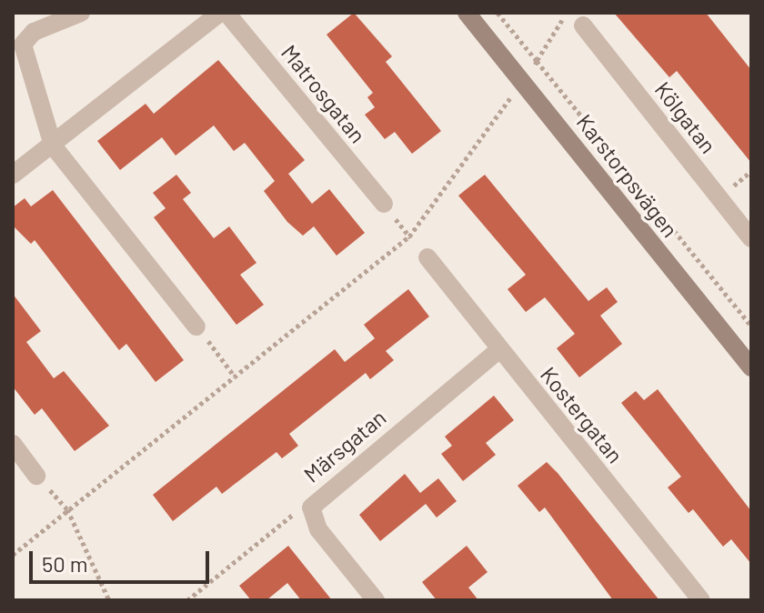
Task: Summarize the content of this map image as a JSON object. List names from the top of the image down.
{
  "streets": {
    "street": [
      "Matrosgatan",
      "Kölgatan",
      "Karstorpsvägen",
      "Kostergatan",
      "Märsgatan"
    ]
  },
  "crossings": [
    ["Kostergatan", "Märsgatan"]
  ],
  "scale_bar": "50 m"
}
